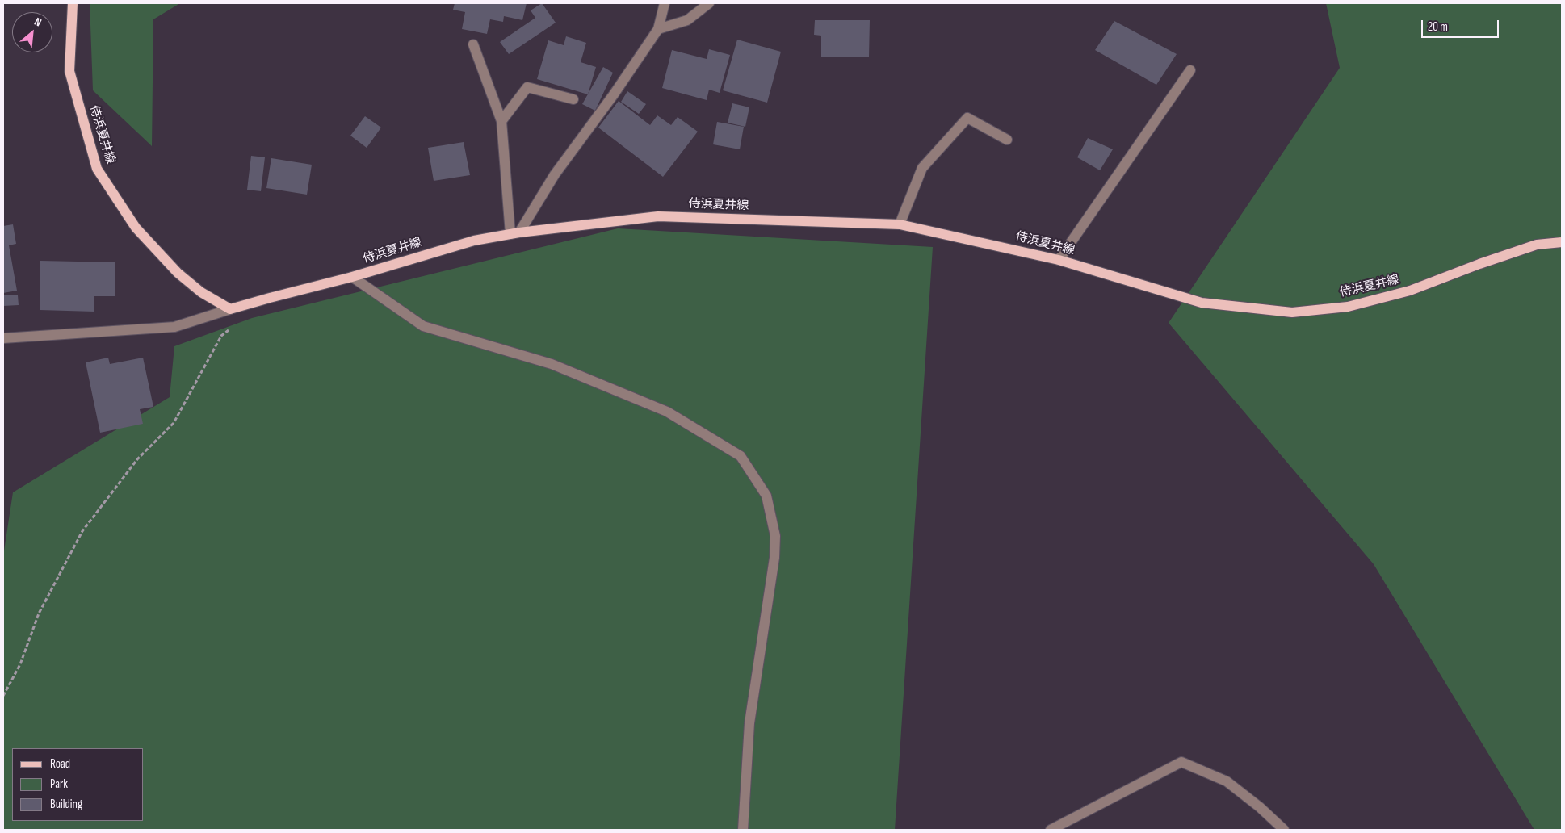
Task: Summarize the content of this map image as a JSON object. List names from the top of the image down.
{
  "streets": {
    "main road": ["侍浜夏井線"]
  },
  "legend": ["Road", "Park", "Building"],
  "scale_bar": "20 m",
  "north": "top right"
}
